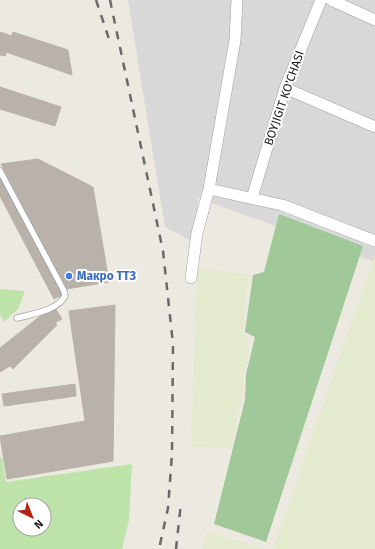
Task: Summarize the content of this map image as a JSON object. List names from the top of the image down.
{
  "streets": {
    "street": ["BOYJIGIT KO'CHASI"]
  },
  "places": ["Макро ТТЗ"],
  "north": "bottom right"
}
